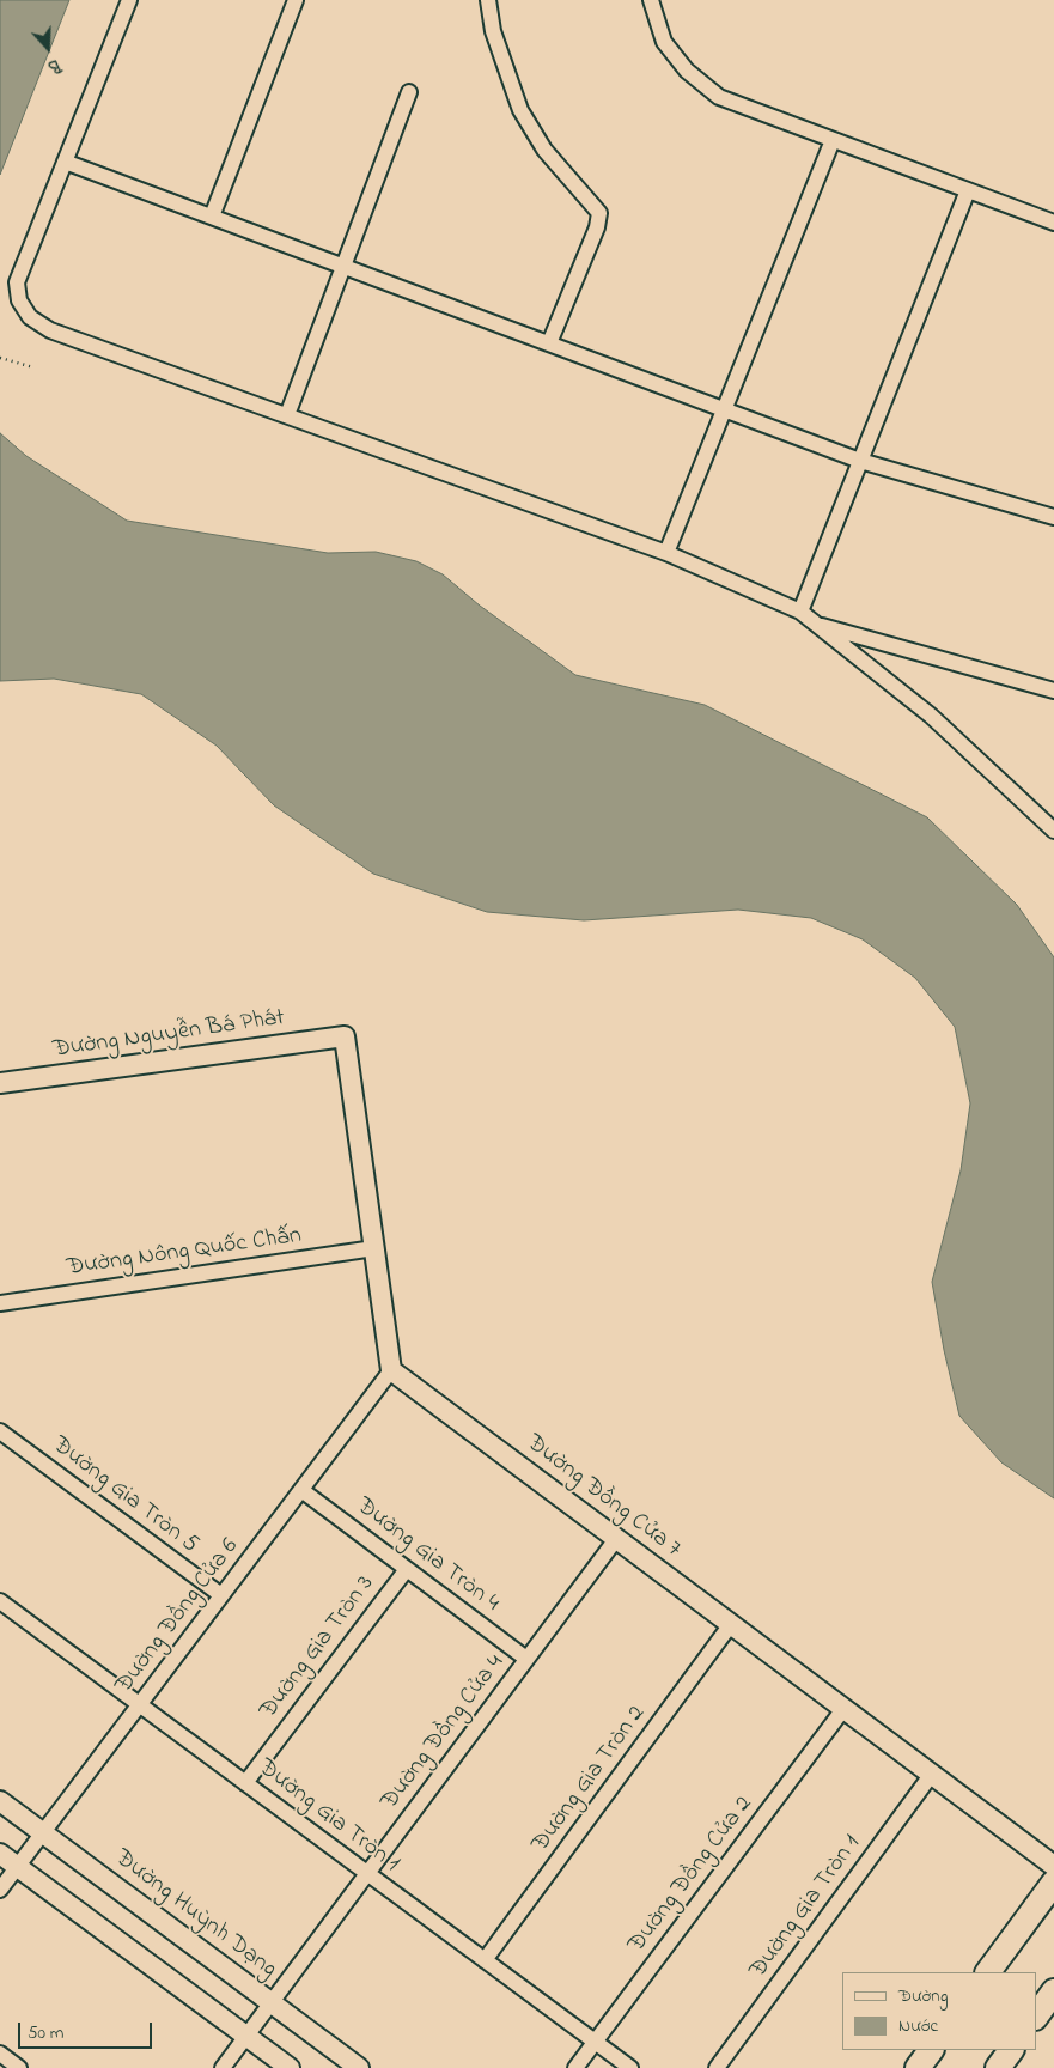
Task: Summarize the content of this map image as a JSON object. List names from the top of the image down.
{
  "streets": {
    "street": [
      "Đường Nguyễn Bá Phát",
      "Đường Nông Quốc Chấn",
      "Đường Gia Tròn 5",
      "Đường Đồng Cửa 7",
      "Đường Gia Tròn 4",
      "Đường Đồng Cửa 6",
      "Đường Gia Tròn 3",
      "Đường Đồng Cửa 4",
      "Đường Gia Tròn 2",
      "Đường Gia Tròn 1",
      "Đường Đồng Cửa 2",
      "Đường Huỳnh Dạng"
    ]
  },
  "crossings": [
    ["Đường Nguyễn Bá Phát", "Đường Nông Quốc Chấn"],
    ["Đường Gia Tròn 5", "Đường Đồng Cửa 6"],
    ["Đường Đồng Cửa 7", "Đường Đồng Cửa 6"],
    ["Đường Đồng Cửa 7", "Đường Đồng Cửa 4"],
    ["Đường Đồng Cửa 7", "Đường Gia Tròn 2"],
    ["Đường Đồng Cửa 7", "Đường Gia Tròn 1"],
    ["Đường Đồng Cửa 7", "Đường Đồng Cửa 2"],
    ["Đường Gia Tròn 4", "Đường Đồng Cửa 6"],
    ["Đường Gia Tròn 4", "Đường Gia Tròn 3"],
    ["Đường Gia Tròn 4", "Đường Đồng Cửa 4"],
    ["Đường Đồng Cửa 6", "Đường Gia Tròn 1"],
    ["Đường Đồng Cửa 6", "Đường Huỳnh Dạng"],
    ["Đường Gia Tròn 3", "Đường Gia Tròn 1"],
    ["Đường Đồng Cửa 4", "Đường Gia Tròn 1"],
    ["Đường Đồng Cửa 4", "Đường Huỳnh Dạng"],
    ["Đường Gia Tròn 2", "Đường Gia Tròn 1"],
    ["Đường Gia Tròn 1", "Đường Đồng Cửa 2"]
  ],
  "legend": ["Đường", "Nước"],
  "scale_bar": "50 m",
  "north": "bottom"
}
